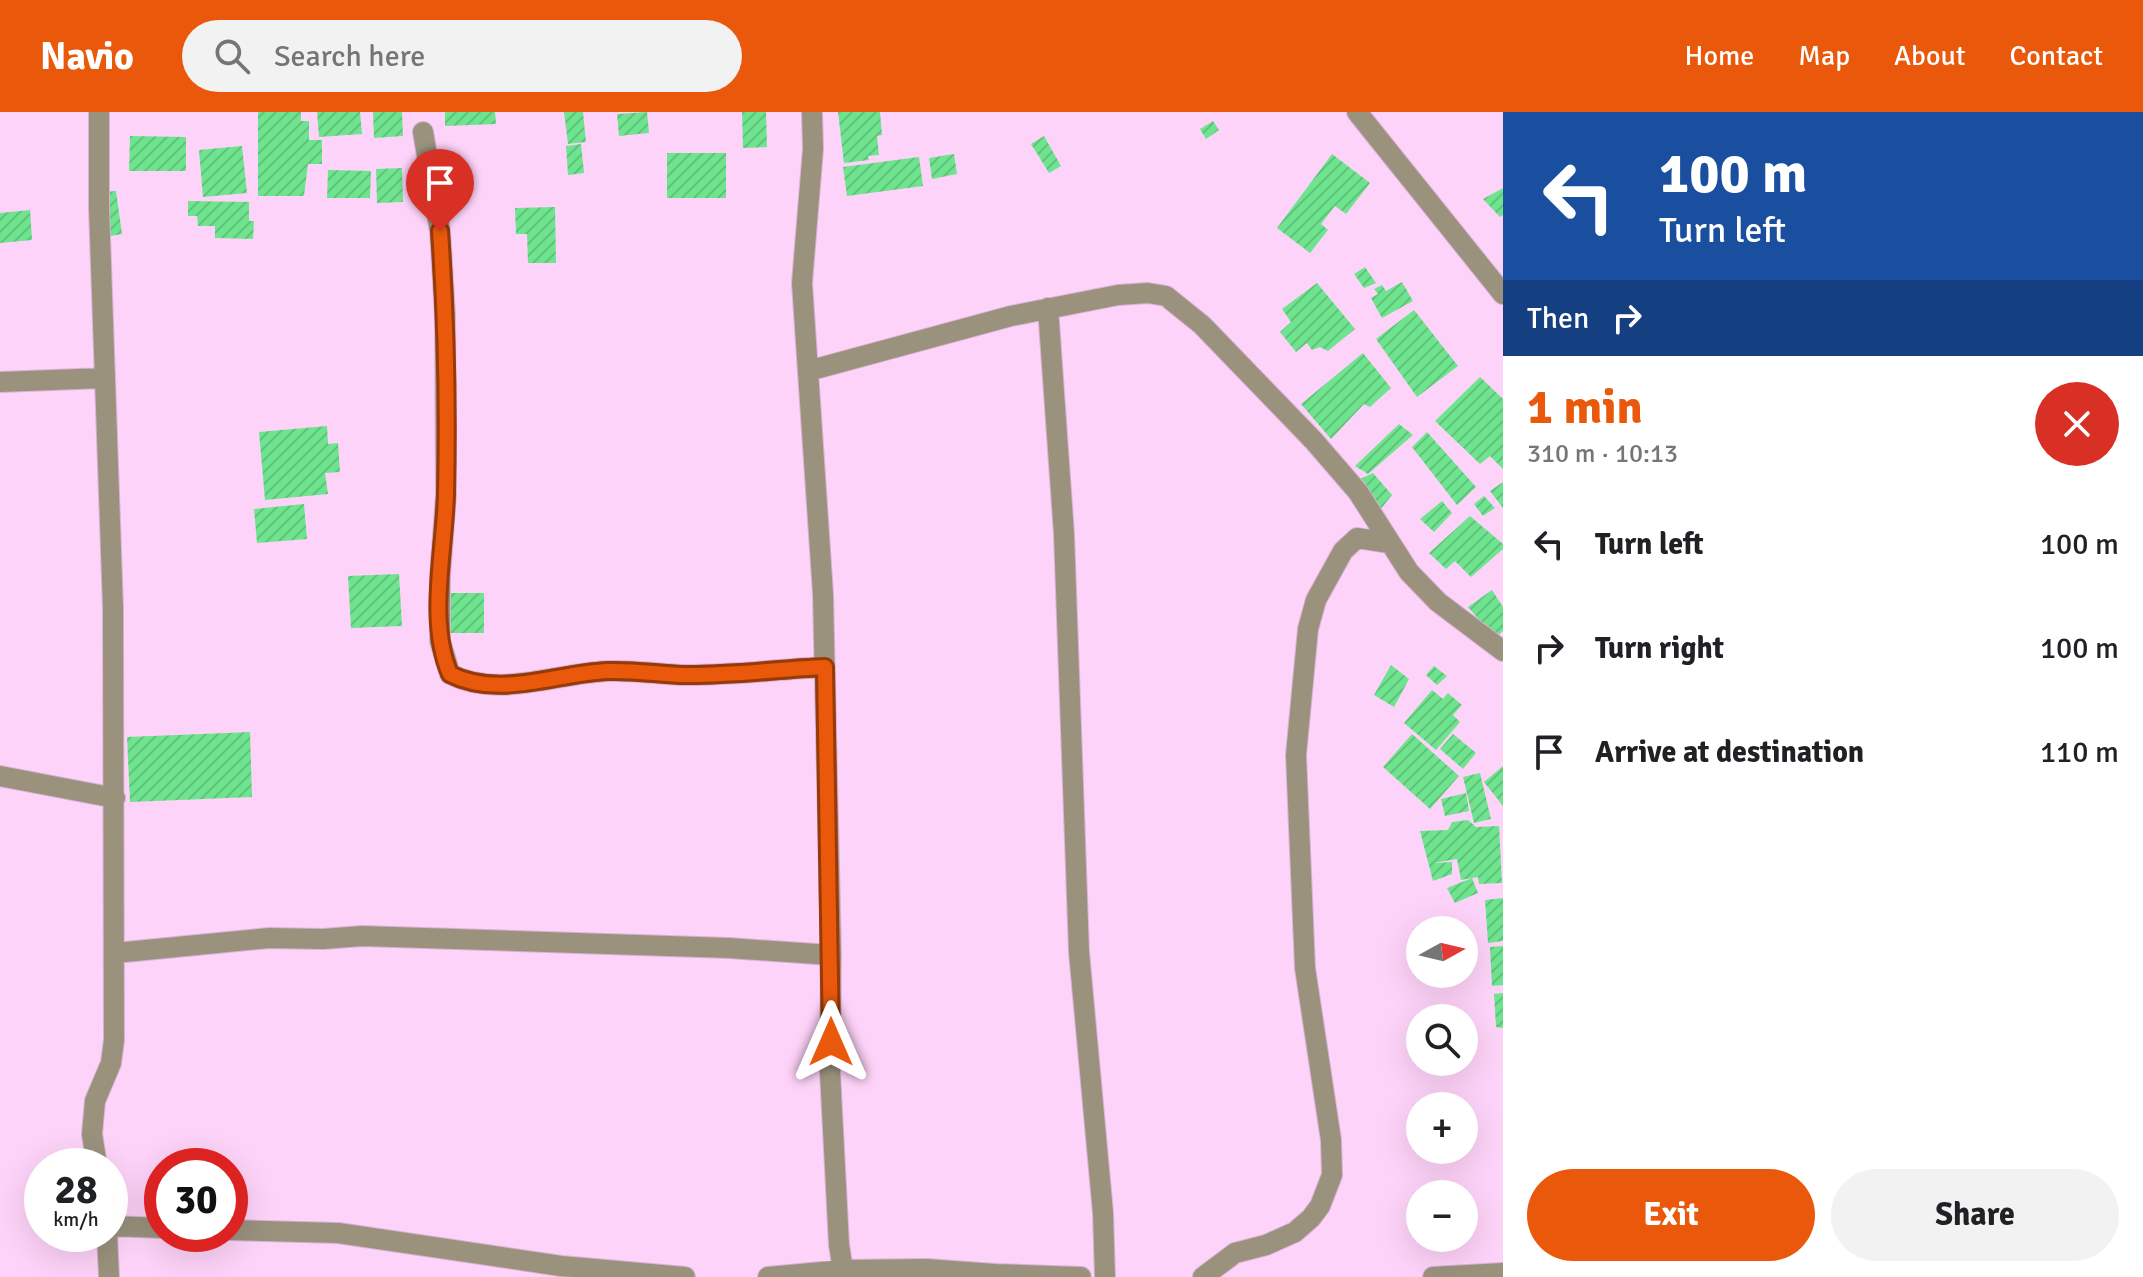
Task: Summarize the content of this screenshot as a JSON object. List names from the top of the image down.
{
  "north": "right",
  "page": {
    "header": "Navio",
    "search": "Search here",
    "nav": [
      "Home",
      "Map",
      "About",
      "Contact"
    ],
    "turn": ["100 m", "Turn left"],
    "then": "Then",
    "heading": ["1 min", "310 m · 10:13"],
    "list": [
      {
        "name": "Turn left",
        "value": "100 m"
      },
      {
        "name": "Turn right",
        "value": "100 m"
      },
      {
        "name": "Arrive at destination",
        "value": "110 m"
      }
    ],
    "map_buttons": ["+", "−"],
    "speed": "28 km/h",
    "limit": "30",
    "buttons": ["Exit", "Share"]
  }
}
